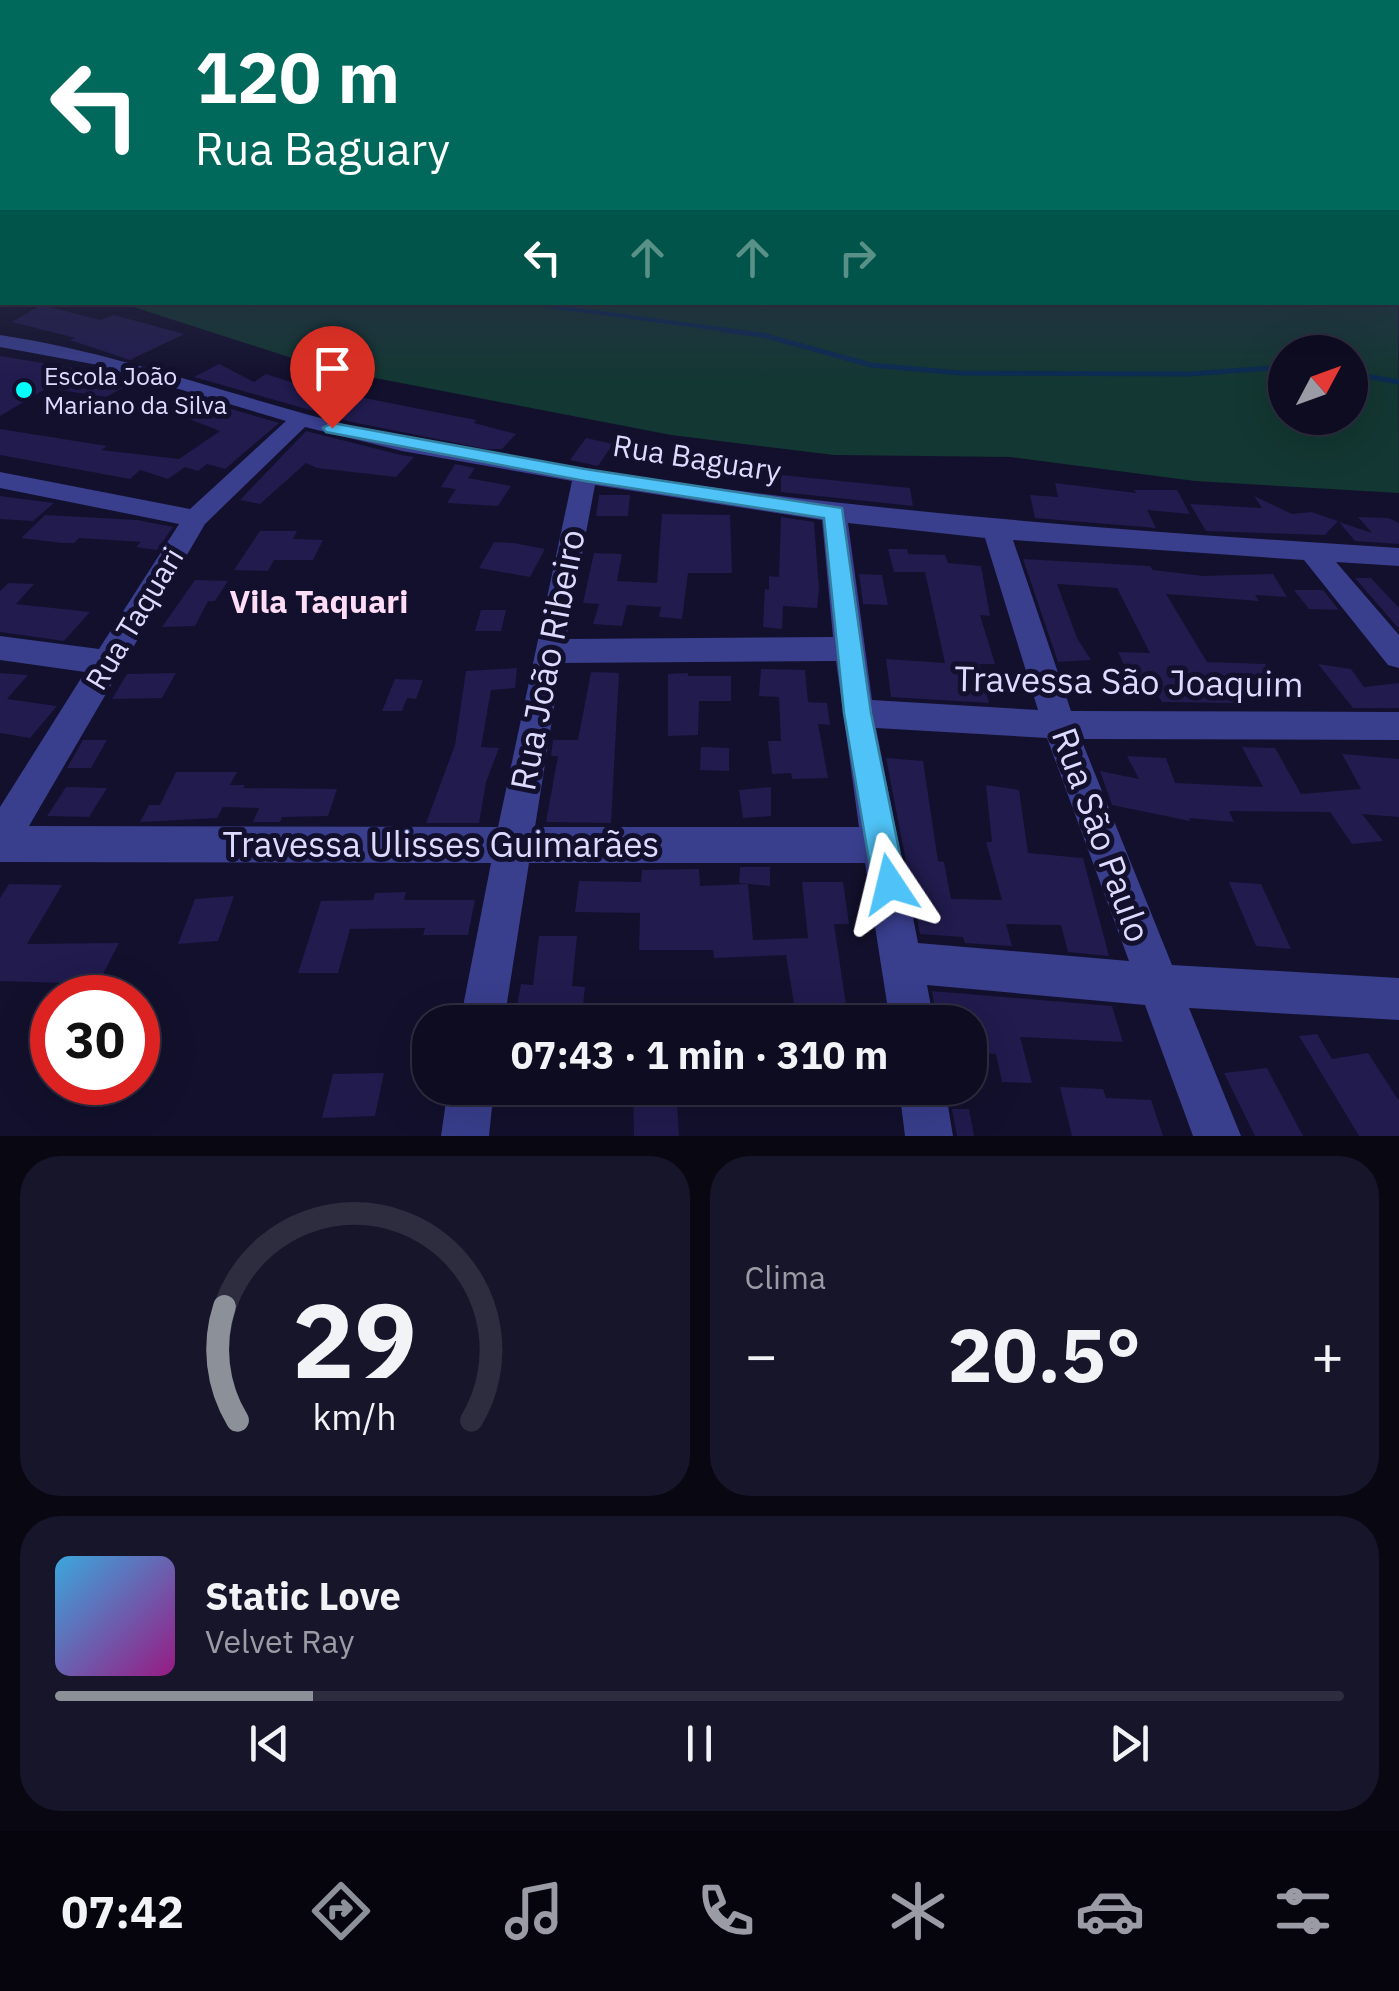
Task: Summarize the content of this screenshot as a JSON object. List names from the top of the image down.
{
  "streets": {
    "street": [
      "Rua Baguary",
      "Rua Taquari",
      "Rua João Ribeiro",
      "Travessa São Joaquim",
      "Rua São Paulo",
      "Travessa Ulisses Guimarães"
    ]
  },
  "crossings": [
    ["Rua Baguary", "Rua Taquari"],
    ["Rua Baguary", "Rua João Ribeiro"],
    ["Rua Baguary", "Rua São Paulo"],
    ["Rua Taquari", "Travessa Ulisses Guimarães"],
    ["Rua João Ribeiro", "Travessa Ulisses Guimarães"],
    ["Travessa São Joaquim", "Rua São Paulo"]
  ],
  "districts": ["Vila Taquari"],
  "places": ["Escola João Mariano da Silva"],
  "north": "top right",
  "page": {
    "turn": ["120 m", "Rua Baguary"],
    "limit": "30",
    "trip": "07:43 · 1 min · 310 m",
    "tile": "Clima",
    "heat": ["−", "20.5°", "+"],
    "song": ["Static Love", "Velvet Ray"],
    "tabs": "07:42",
    "gauge": ["29", "km/h"]
  }
}
